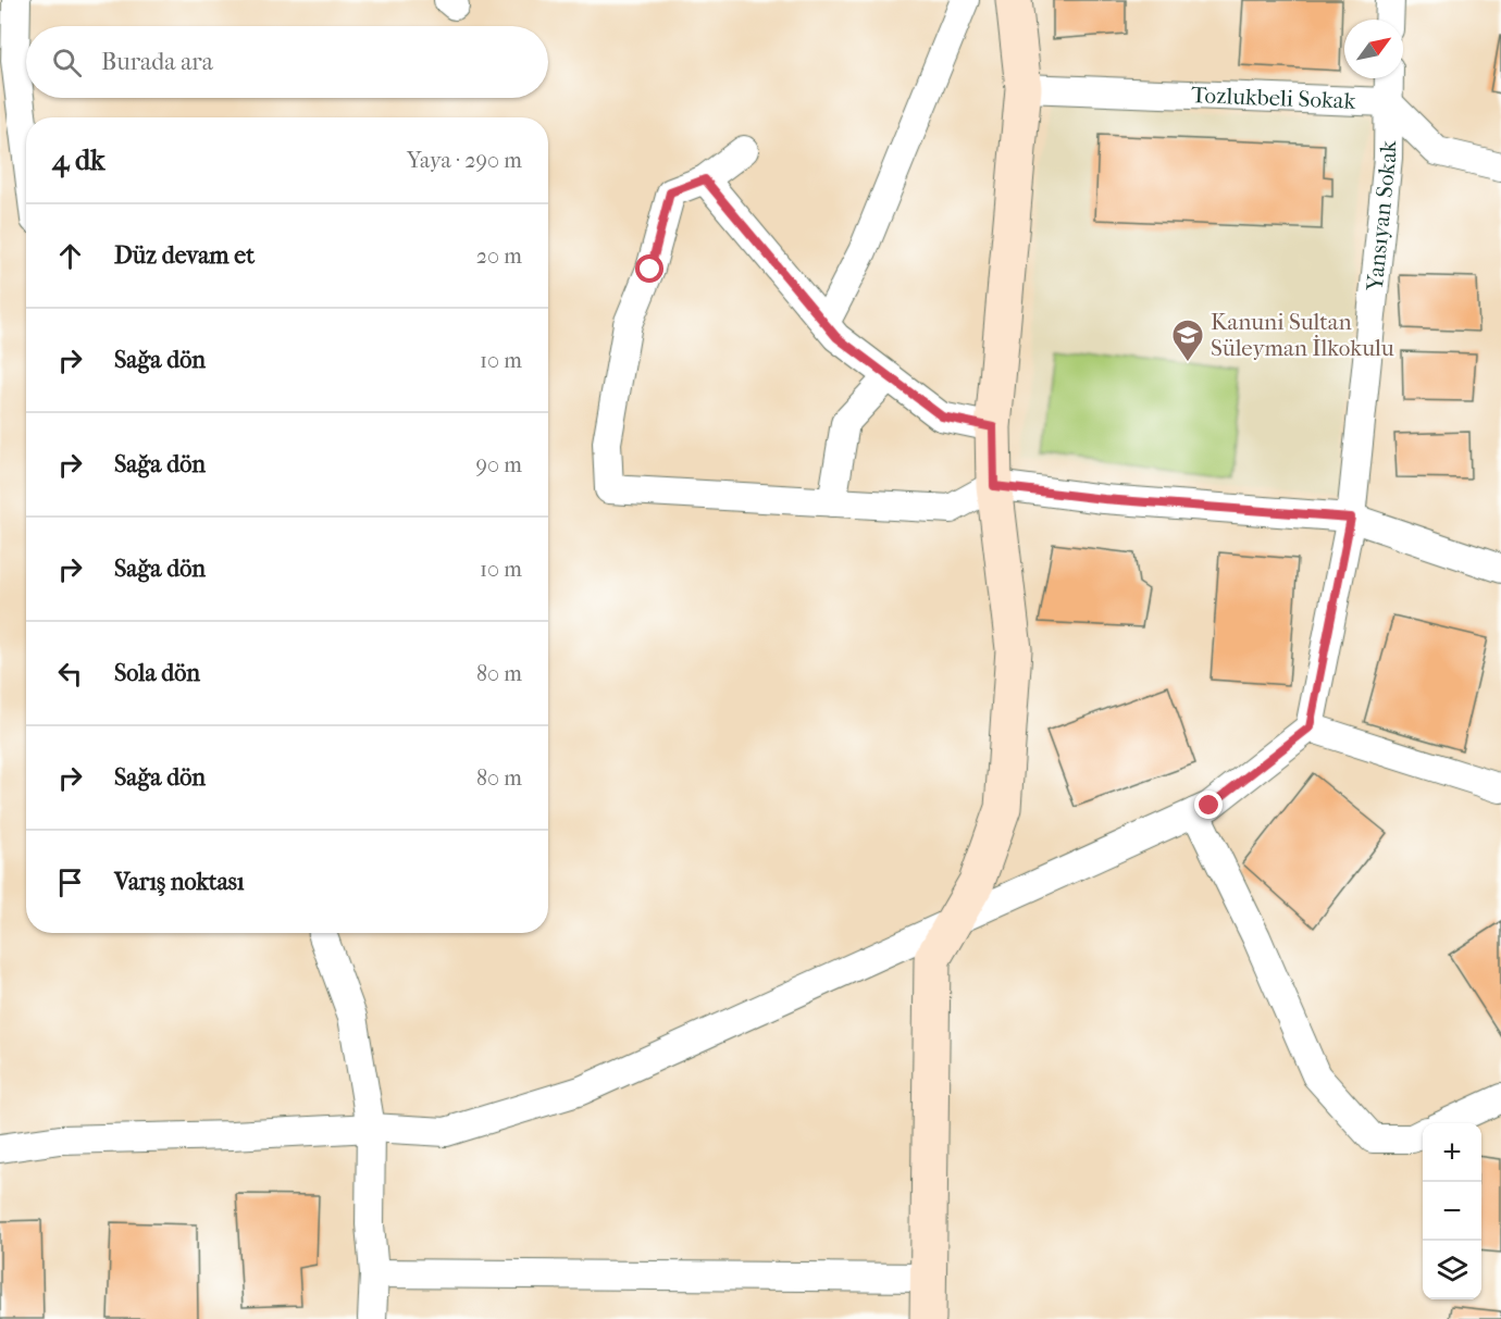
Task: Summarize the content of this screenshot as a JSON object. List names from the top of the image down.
{
  "streets": {
    "street": ["Tozlukbeli Sokak", "Yansıyan Sokak"]
  },
  "crossings": [
    ["Tozlukbeli Sokak", "Yansıyan Sokak"]
  ],
  "places": {
    "school or university": ["Kanuni Sultan Süleyman İlkokulu"]
  },
  "north": "top right",
  "page": {
    "search": "Burada ara",
    "heading": ["4 dk", "Yaya · 290 m"],
    "list": [
      ["Düz devam et", "20 m"],
      ["Sağa dön", "10 m"],
      ["Sağa dön", "90 m"],
      ["Sağa dön", "10 m"],
      ["Sola dön", "80 m"],
      ["Sağa dön", "80 m"],
      "Varış noktası"
    ],
    "map_buttons": ["+", "−"]
  }
}
